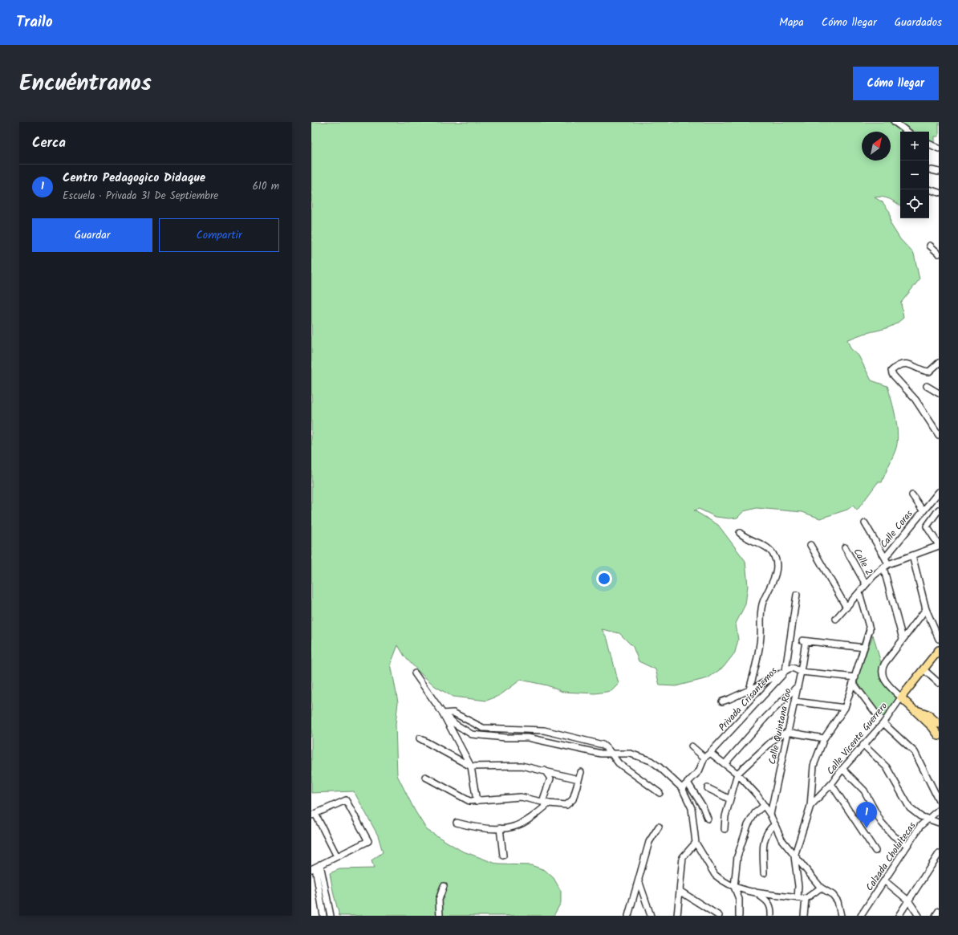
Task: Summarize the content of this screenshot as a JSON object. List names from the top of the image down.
{
  "streets": {
    "main road": ["Calle Vicente Guerrero"],
    "street": [
      "Calle Coras",
      "Calle 2",
      "Privada Crisantemos",
      "Calle Quintana Roo",
      "Calzada Cholultecas"
    ]
  },
  "north": "top right",
  "page": {
    "header": "Trailo",
    "nav": ["Mapa", "Cómo llegar", "Guardados"],
    "title": "Encuéntranos",
    "buttons": [
      "Cómo llegar",
      ["Guardar", "Compartir"]
    ],
    "heading": "Cerca",
    "map_buttons": ["+", "−"],
    "list": [
      {
        "mark": "1",
        "name": "Centro Pedagogico Didaque",
        "note": "Escuela · Privada 31 De Septiembre",
        "value": "610 m"
      }
    ],
    "pins": "1"
  }
}
